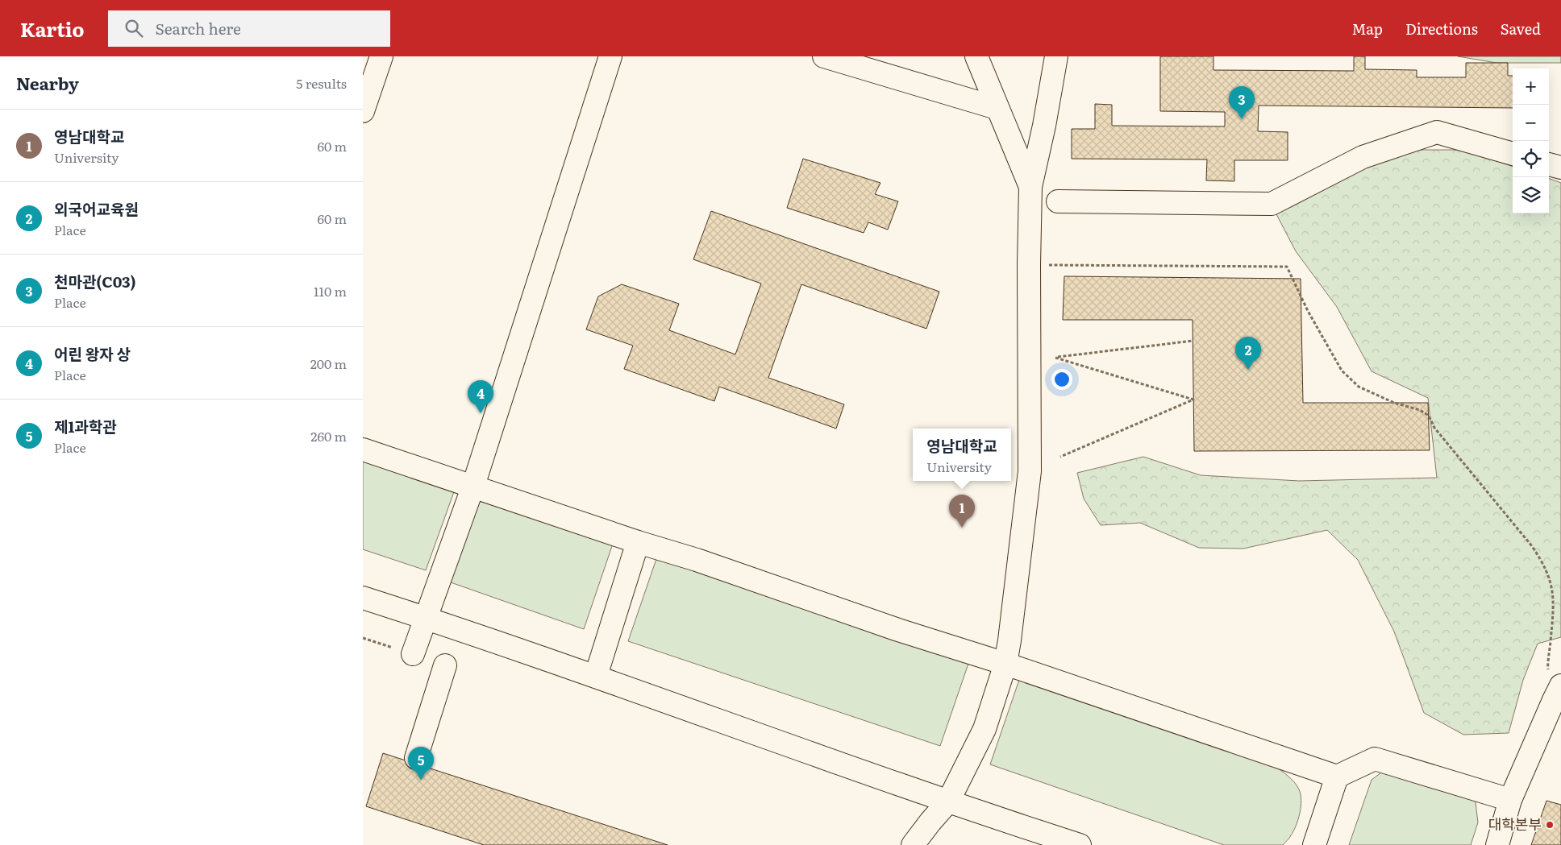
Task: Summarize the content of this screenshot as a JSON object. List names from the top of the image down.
{
  "places": ["대학본부"],
  "page": {
    "header": "Kartio",
    "search": "Search here",
    "nav": ["Map", "Directions", "Saved"],
    "heading": ["Nearby", "5 results"],
    "map_buttons": ["+", "−"],
    "pins": [
      "3",
      "2",
      "4",
      "1",
      "5"
    ],
    "list": [
      {
        "mark": "1",
        "name": "영남대학교",
        "note": "University",
        "value": "60 m"
      },
      {
        "mark": "2",
        "name": "외국어교육원",
        "note": "Place",
        "value": "60 m"
      },
      {
        "mark": "3",
        "name": "천마관(C03)",
        "note": "Place",
        "value": "110 m"
      },
      {
        "mark": "4",
        "name": "어린 왕자 상",
        "note": "Place",
        "value": "200 m"
      },
      {
        "mark": "5",
        "name": "제1과학관",
        "note": "Place",
        "value": "260 m"
      }
    ],
    "popup": ["영남대학교", "University"]
  }
}
